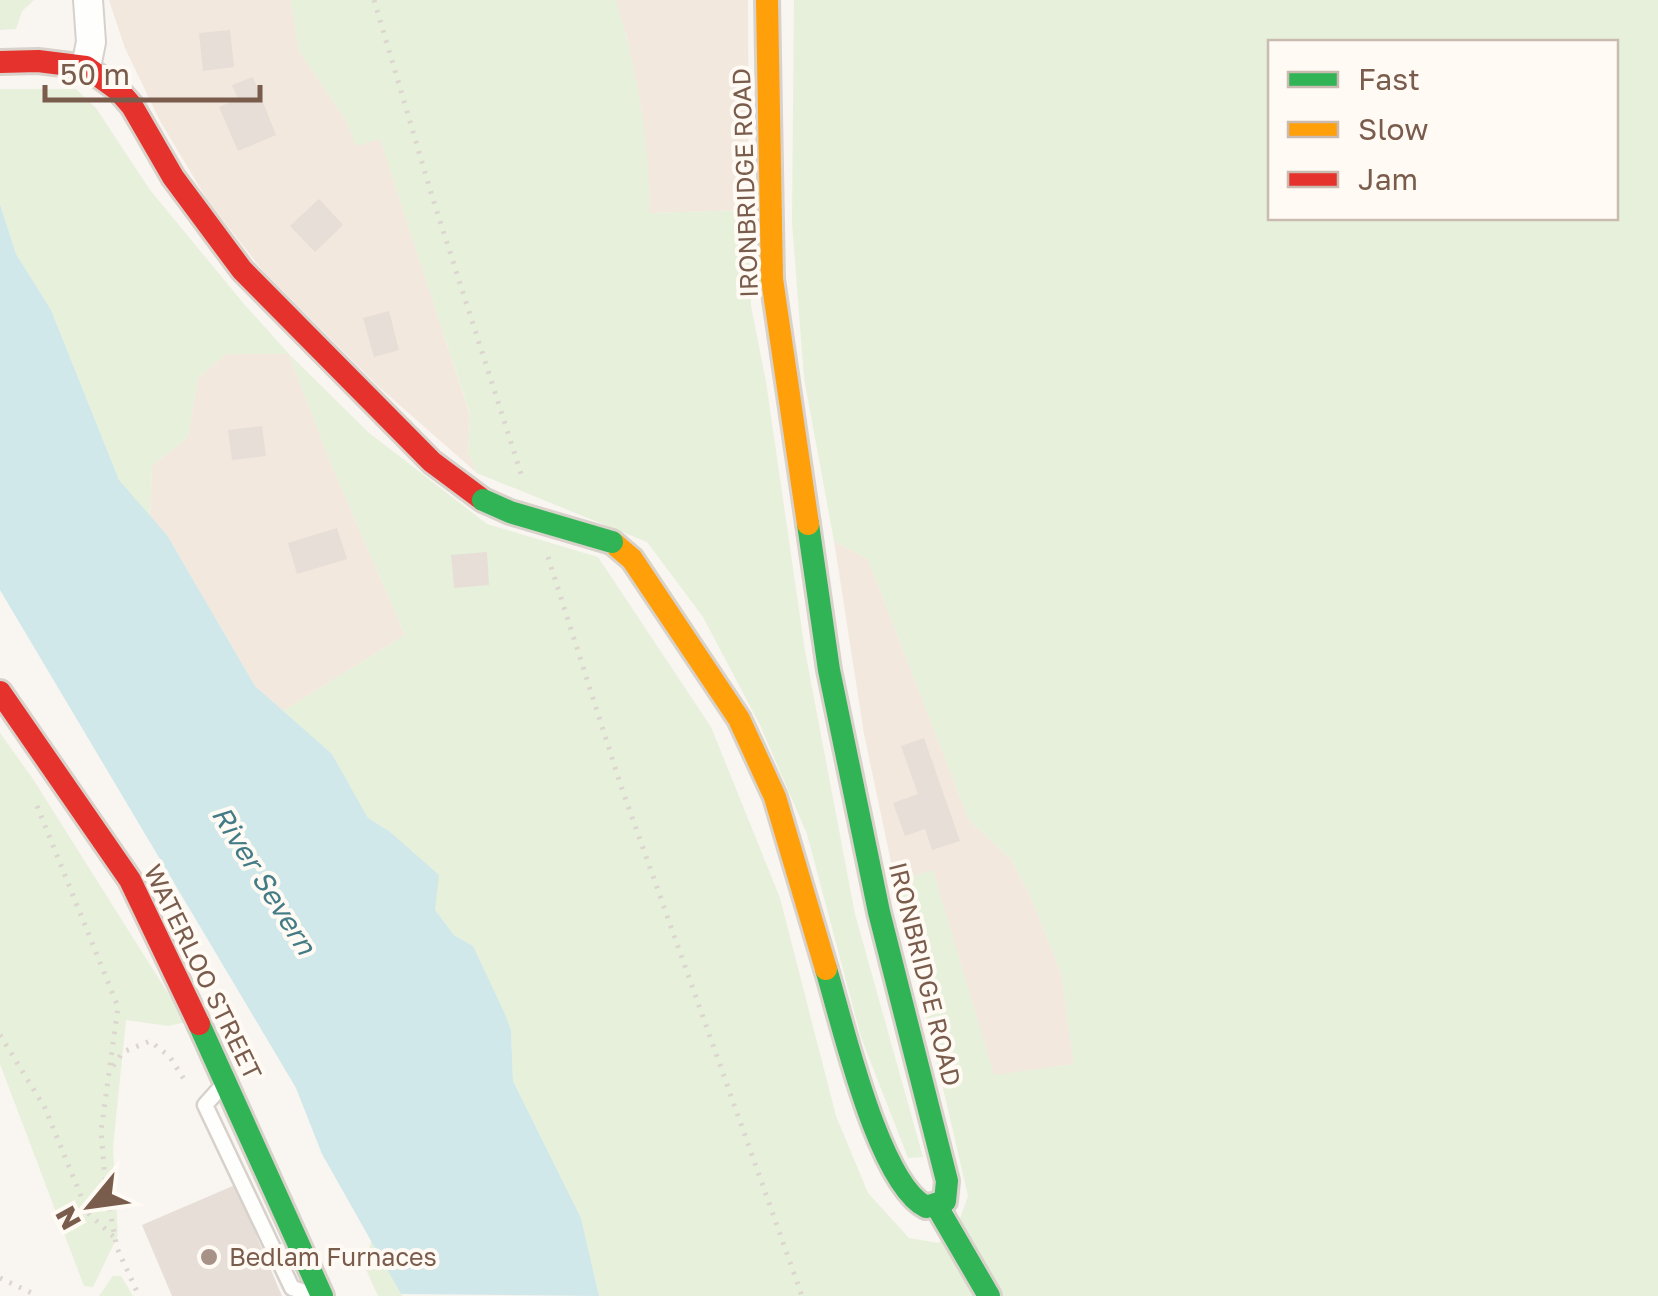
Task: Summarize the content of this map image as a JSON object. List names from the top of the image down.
{
  "streets": {
    "main road": ["IRONBRIDGE ROAD", "WATERLOO STREET"]
  },
  "water": ["River Severn"],
  "places": ["Bedlam Furnaces"],
  "legend": ["Fast", "Slow", "Jam"],
  "scale_bar": "50 m",
  "north": "bottom left"
}
